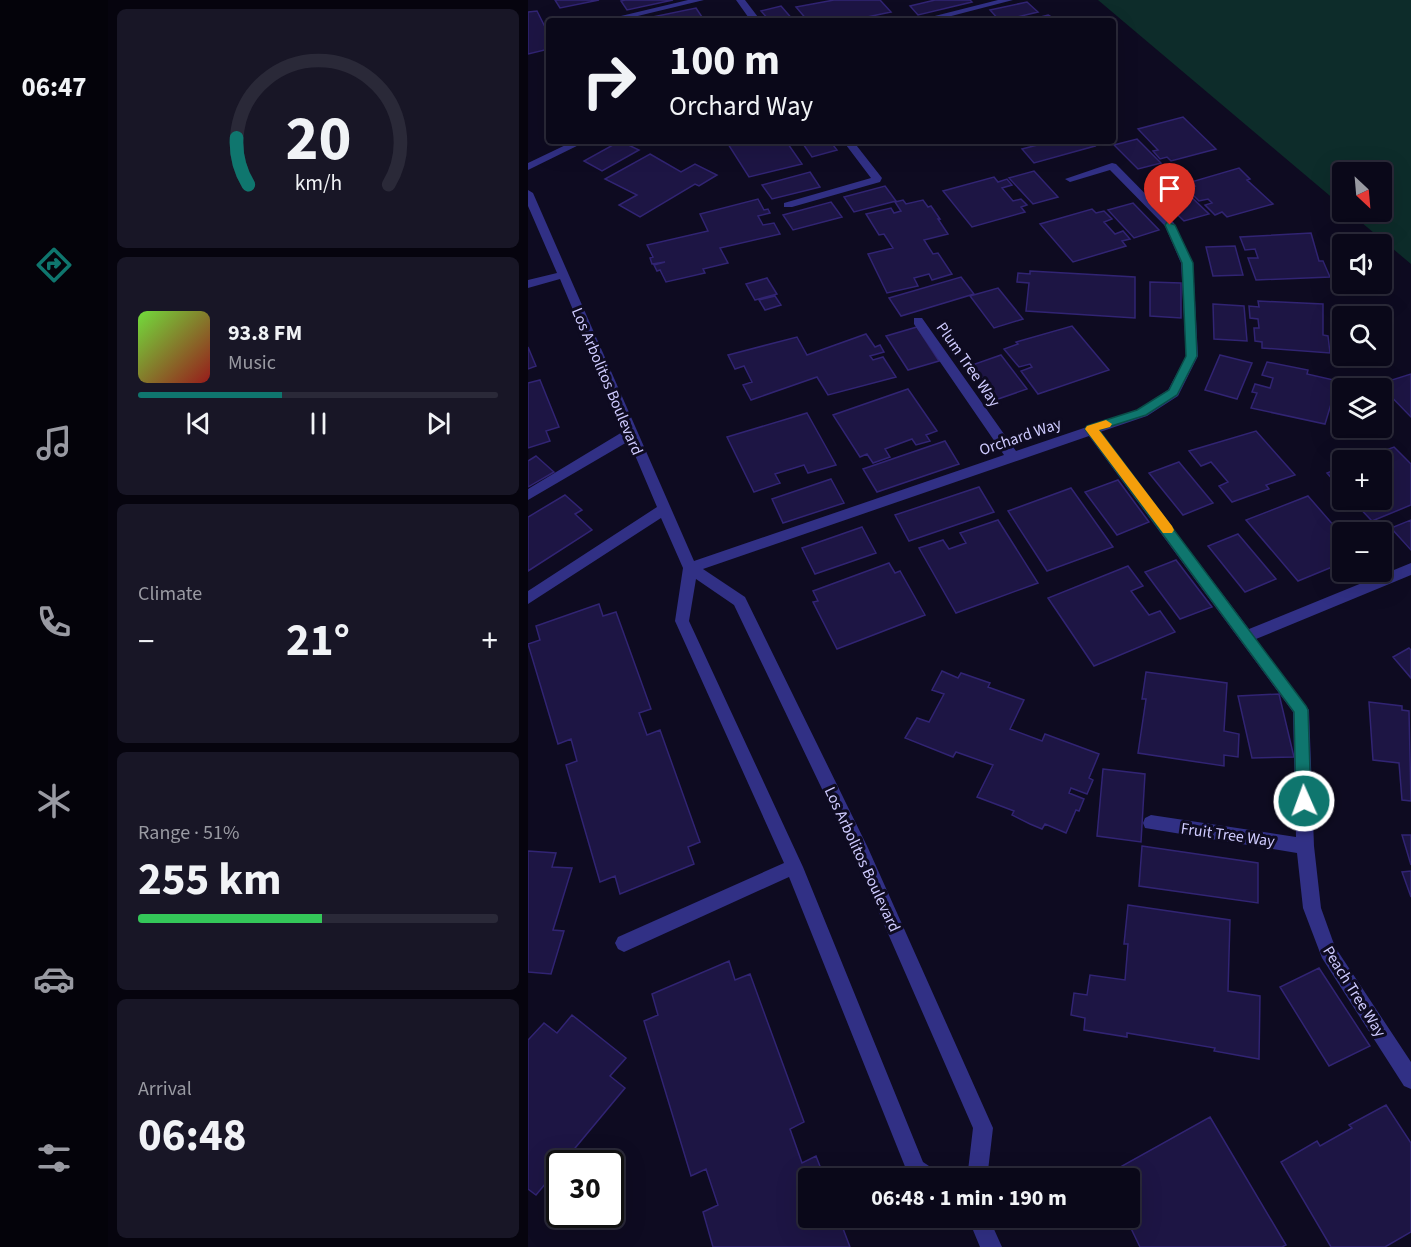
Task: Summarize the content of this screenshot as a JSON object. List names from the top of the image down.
{
  "streets": {
    "street": [
      "Plum Tree Way",
      "Los Arbolitos Boulevard",
      "Orchard Way",
      "Fruit Tree Way",
      "Peach Tree Way"
    ]
  },
  "crossings": [
    ["Plum Tree Way", "Orchard Way"],
    ["Los Arbolitos Boulevard", "Orchard Way"],
    ["Orchard Way", "Peach Tree Way"],
    ["Fruit Tree Way", "Peach Tree Way"]
  ],
  "north": "bottom right",
  "page": {
    "tabs": "06:47",
    "turn": ["100 m", "Orchard Way"],
    "map_buttons": ["+", "−"],
    "song": ["93.8 FM", "Music"],
    "tile": [
      "Climate",
      ["Range · 51%", "255 km"],
      ["Arrival", "06:48"]
    ],
    "heat": ["−", "21°", "+"],
    "limit": "30",
    "trip": "06:48 · 1 min · 190 m",
    "gauge": ["20", "km/h"]
  }
}
